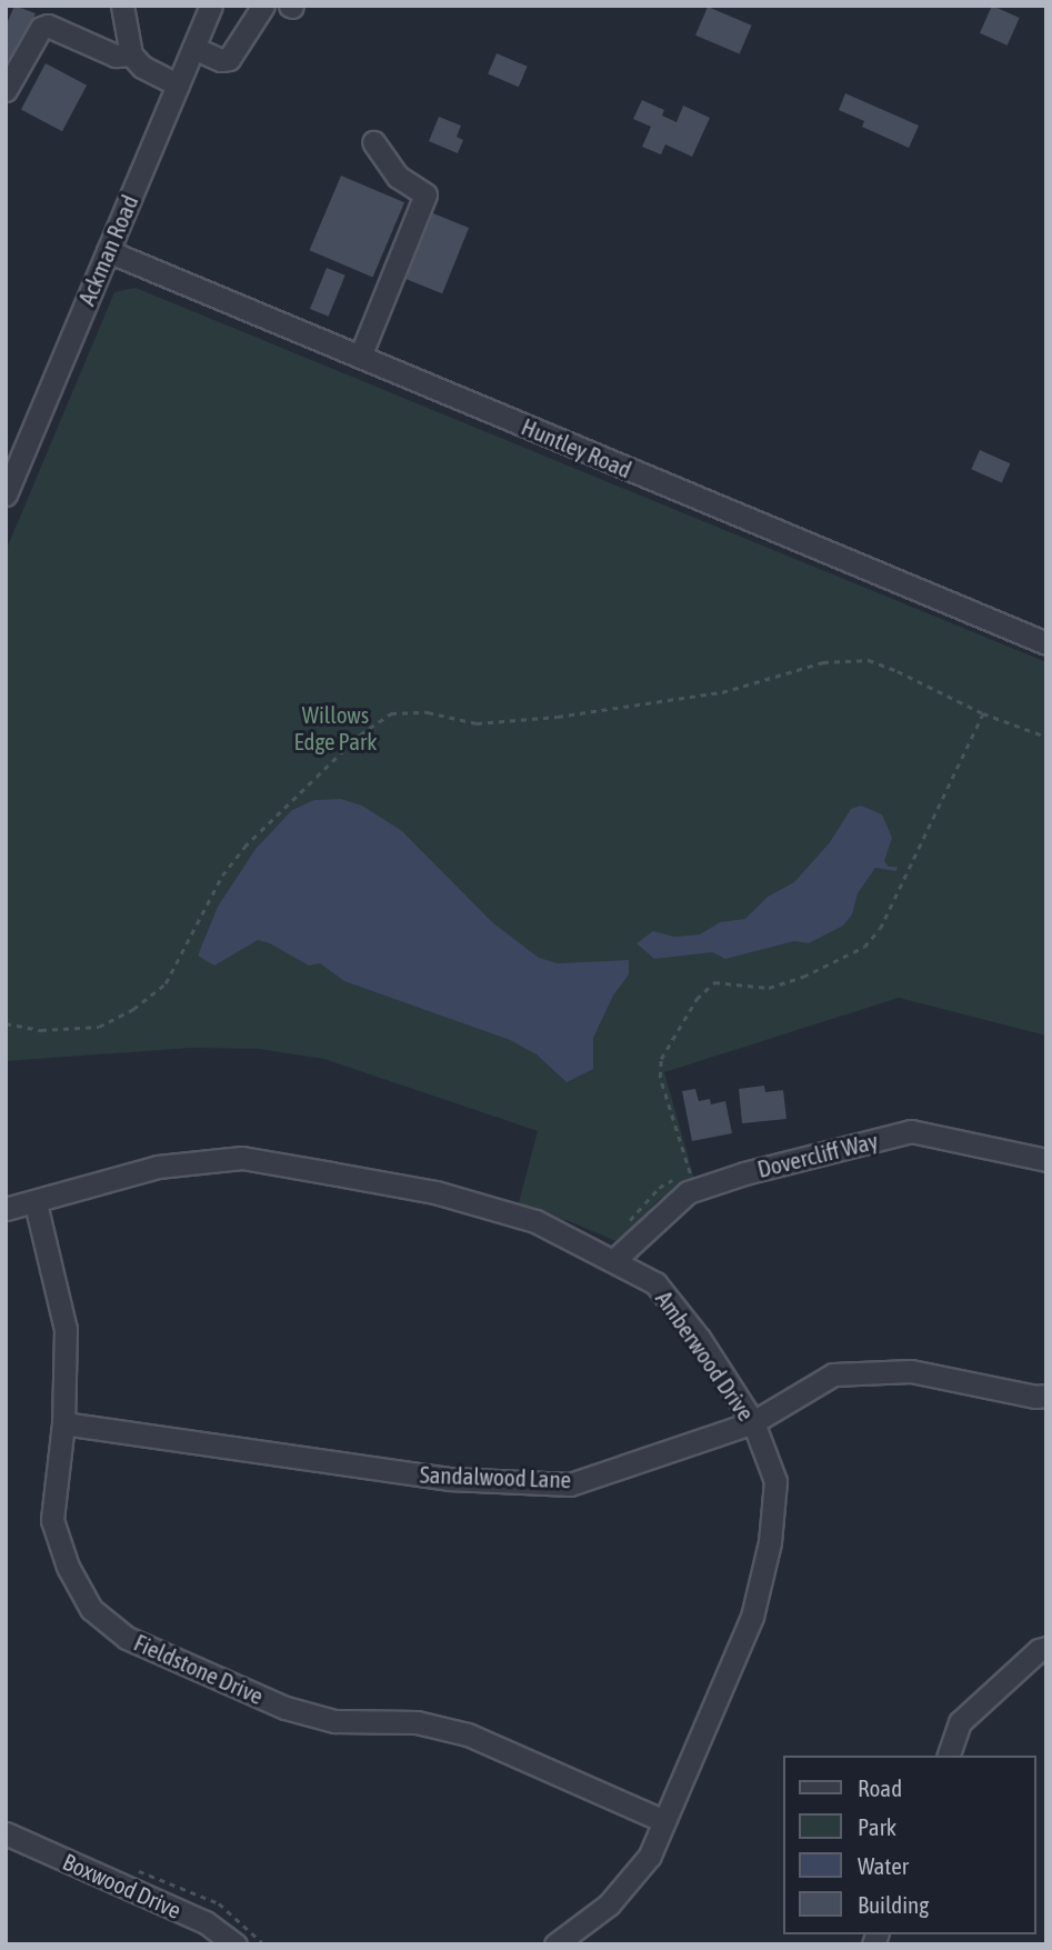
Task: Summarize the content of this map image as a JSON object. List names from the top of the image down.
{
  "streets": {
    "street": [
      "Ackman Road",
      "Huntley Road",
      "Dovercliff Way",
      "Amberwood Drive",
      "Sandalwood Lane",
      "Fieldstone Drive",
      "Boxwood Drive"
    ]
  },
  "crossings": [
    ["Ackman Road", "Huntley Road"],
    ["Dovercliff Way", "Amberwood Drive"],
    ["Amberwood Drive", "Sandalwood Lane"],
    ["Amberwood Drive", "Fieldstone Drive"],
    ["Sandalwood Lane", "Fieldstone Drive"]
  ],
  "parks": ["Willows Edge Park"],
  "legend": [
    "Road",
    "Park",
    "Water",
    "Building"
  ]
}
